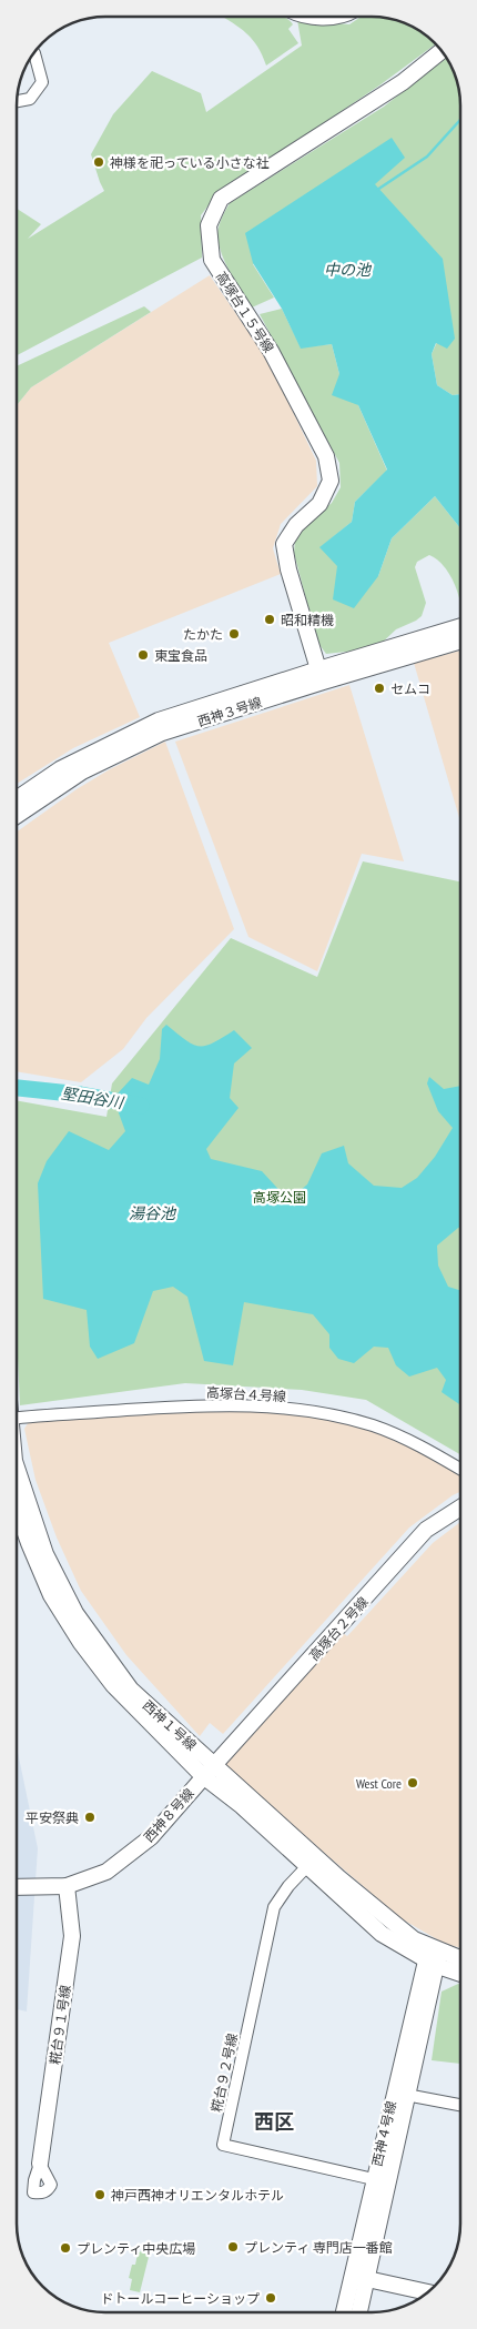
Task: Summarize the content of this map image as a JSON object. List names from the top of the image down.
{
  "streets": {
    "street": [
      "高塚台１５号線",
      "西神３号線",
      "高塚台４号線",
      "高塚台２号線",
      "西神１号線",
      "西神８号線",
      "糀台９１号線",
      "糀台９２号線",
      "西神４号線"
    ]
  },
  "crossings": [
    ["高塚台１５号線", "西神３号線"],
    ["高塚台２号線", "西神１号線"],
    ["高塚台２号線", "西神８号線"],
    ["西神１号線", "西神８号線"],
    ["西神１号線", "糀台９２号線"],
    ["西神１号線", "西神４号線"],
    ["西神８号線", "糀台９１号線"],
    ["糀台９２号線", "西神４号線"]
  ],
  "districts": ["西区"],
  "water": ["中の池", "堅田谷川", "湯谷池"],
  "parks": ["高塚公園"],
  "places": [
    "神様を祀っている小さな社",
    "昭和精機",
    "たかた",
    "東宝食品",
    "セムコ",
    "West Core",
    "平安祭典",
    "神戸西神オリエンタルホテル",
    "プレンティ 専門店一番館",
    "プレンティ中央広場",
    "ドトールコーヒーショップ"
  ]
}
